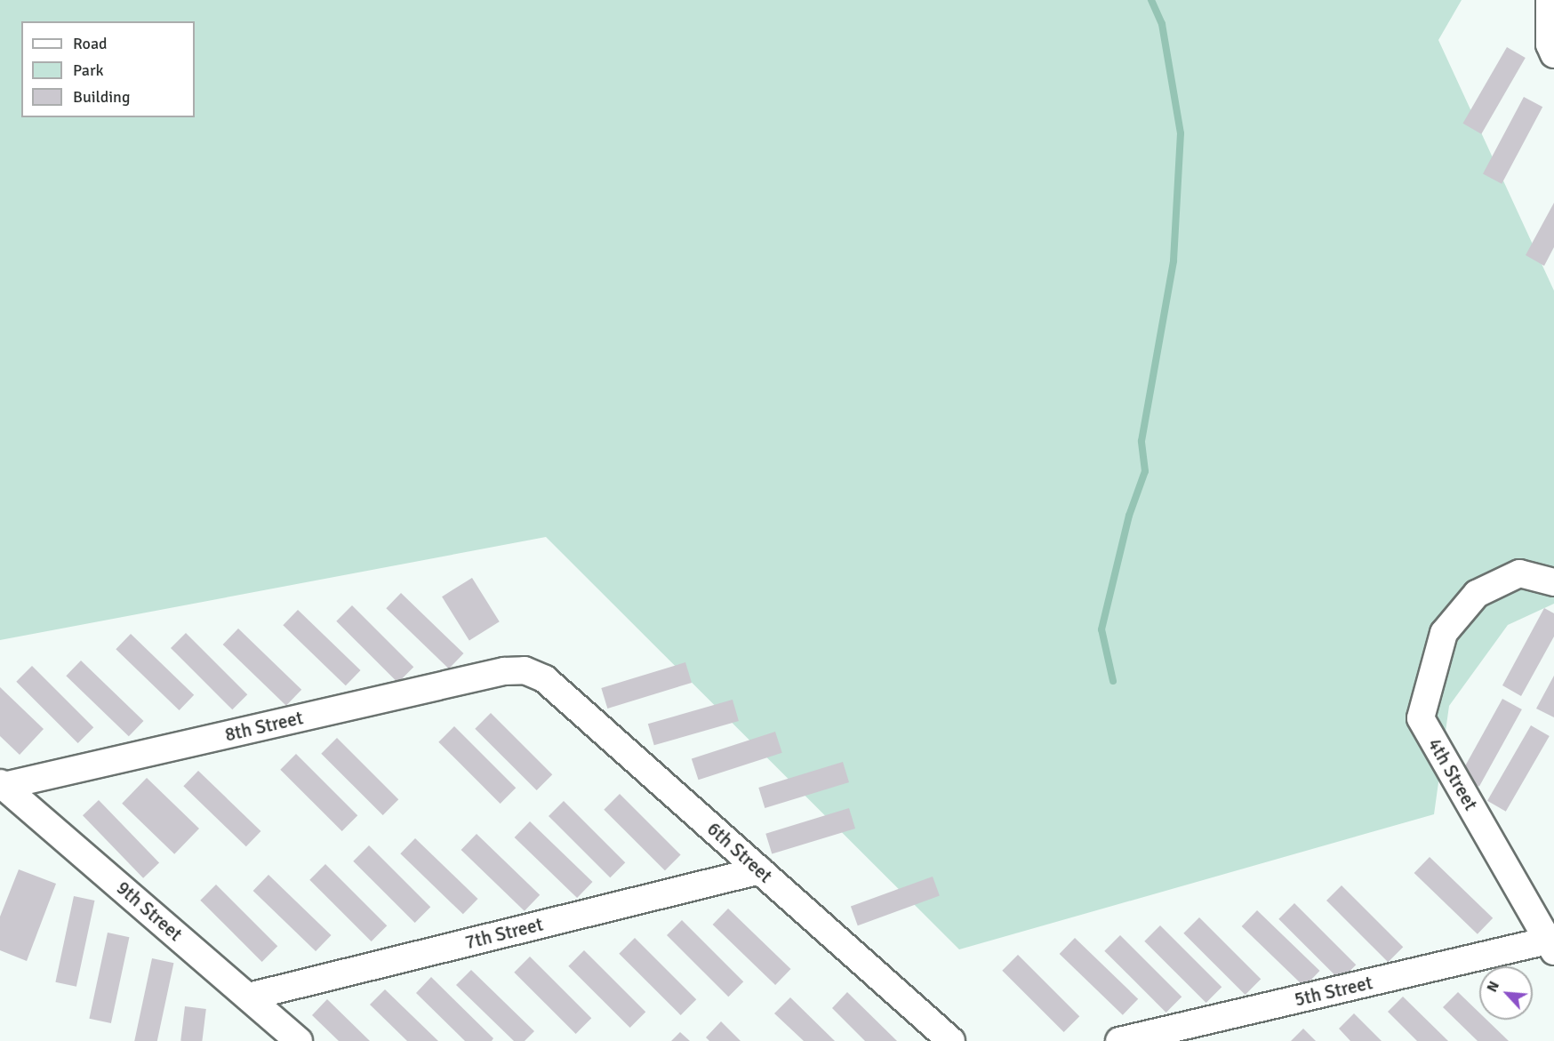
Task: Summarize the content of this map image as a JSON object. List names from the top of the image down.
{
  "streets": {
    "street": [
      "8th Street",
      "4th Street",
      "6th Street",
      "9th Street",
      "7th Street",
      "5th Street"
    ]
  },
  "crossings": [
    ["8th Street", "6th Street"],
    ["8th Street", "9th Street"],
    ["4th Street", "5th Street"],
    ["6th Street", "7th Street"],
    ["9th Street", "7th Street"]
  ],
  "legend": ["Road", "Park", "Building"],
  "north": "top left"
}
